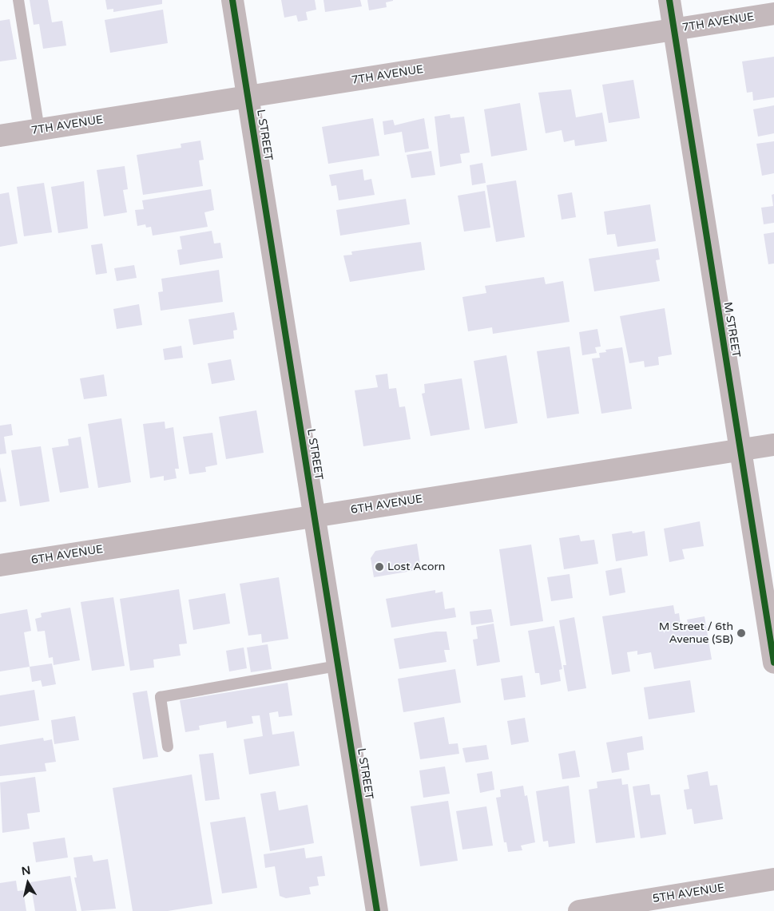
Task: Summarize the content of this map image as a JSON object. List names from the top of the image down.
{
  "streets": {
    "street": [
      "7TH AVENUE",
      "L STREET",
      "M STREET",
      "6TH AVENUE",
      "5TH AVENUE"
    ]
  },
  "crossings": [
    ["7TH AVENUE", "L STREET"],
    ["7TH AVENUE", "M STREET"],
    ["L STREET", "6TH AVENUE"],
    ["M STREET", "6TH AVENUE"]
  ],
  "places": ["Lost Acorn", "M Street / 6th Avenue (SB)"],
  "north": "top"
}
